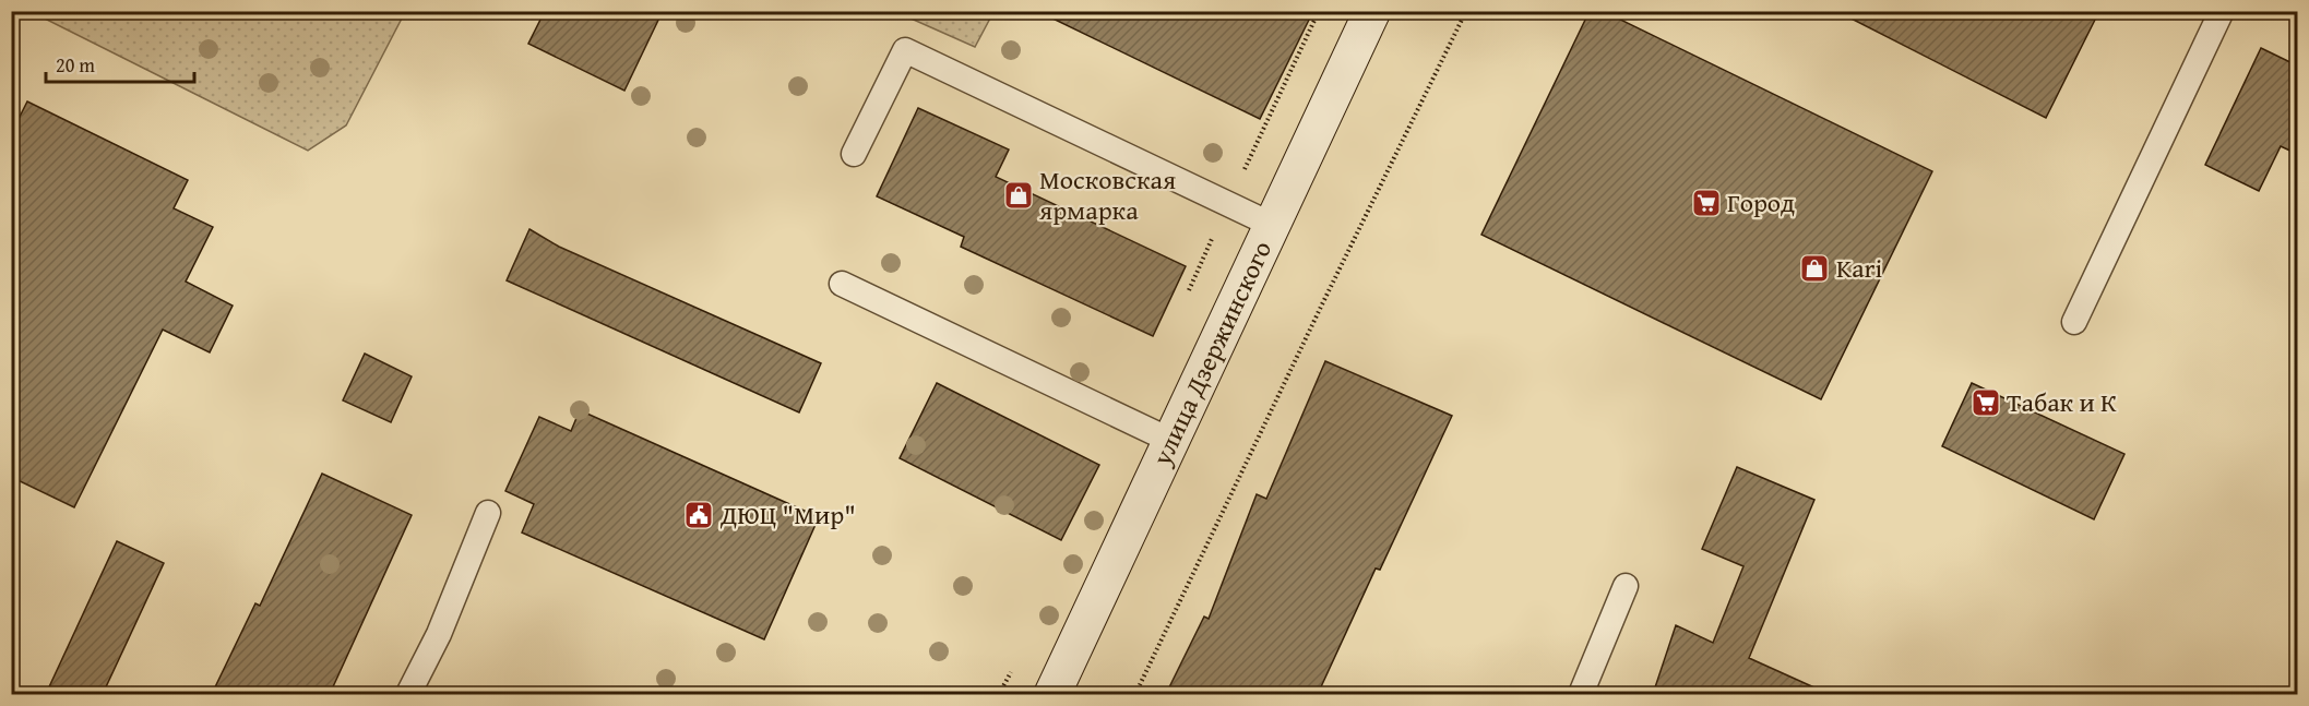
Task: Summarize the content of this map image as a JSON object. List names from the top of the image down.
{
  "streets": {
    "main road": ["улица Дзержинского"]
  },
  "places": {
    "shop": ["Московская ярмарка", "Kari"],
    "supermarket": ["Город", "Табак и К"],
    "public building": ["ДЮЦ \"Мир\""]
  },
  "scale_bar": "20 m"
}
